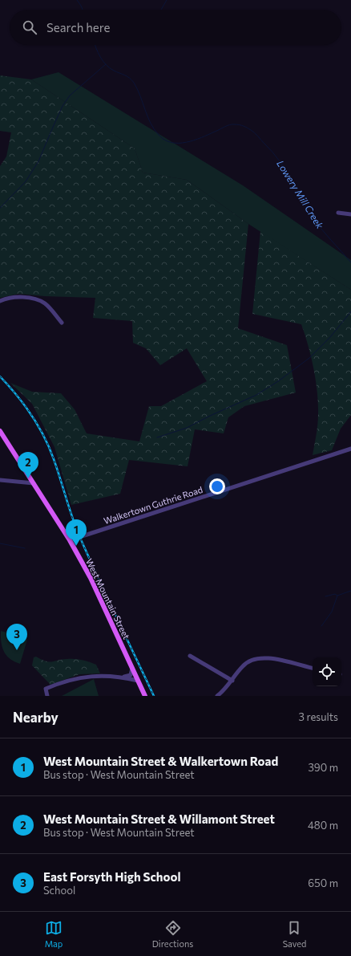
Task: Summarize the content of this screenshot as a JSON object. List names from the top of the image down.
{
  "streets": {
    "main road": ["West Mountain Street"],
    "street": ["Walkertown Guthrie Road"]
  },
  "crossings": [
    ["Walkertown Guthrie Road", "West Mountain Street"]
  ],
  "water": ["Lowery Mill Creek"],
  "page": {
    "search": "Search here",
    "pins": ["2", "1", "3"],
    "heading": ["Nearby", "3 results"],
    "list": [
      {
        "mark": "1",
        "name": "West Mountain Street & Walkertown Road",
        "note": "Bus stop · West Mountain Street",
        "value": "390 m"
      },
      {
        "mark": "2",
        "name": "West Mountain Street & Willamont Street",
        "note": "Bus stop · West Mountain Street",
        "value": "480 m"
      },
      {
        "mark": "3",
        "name": "East Forsyth High School",
        "note": "School",
        "value": "650 m"
      }
    ],
    "nav": ["Map", "Directions", "Saved"]
  }
}
